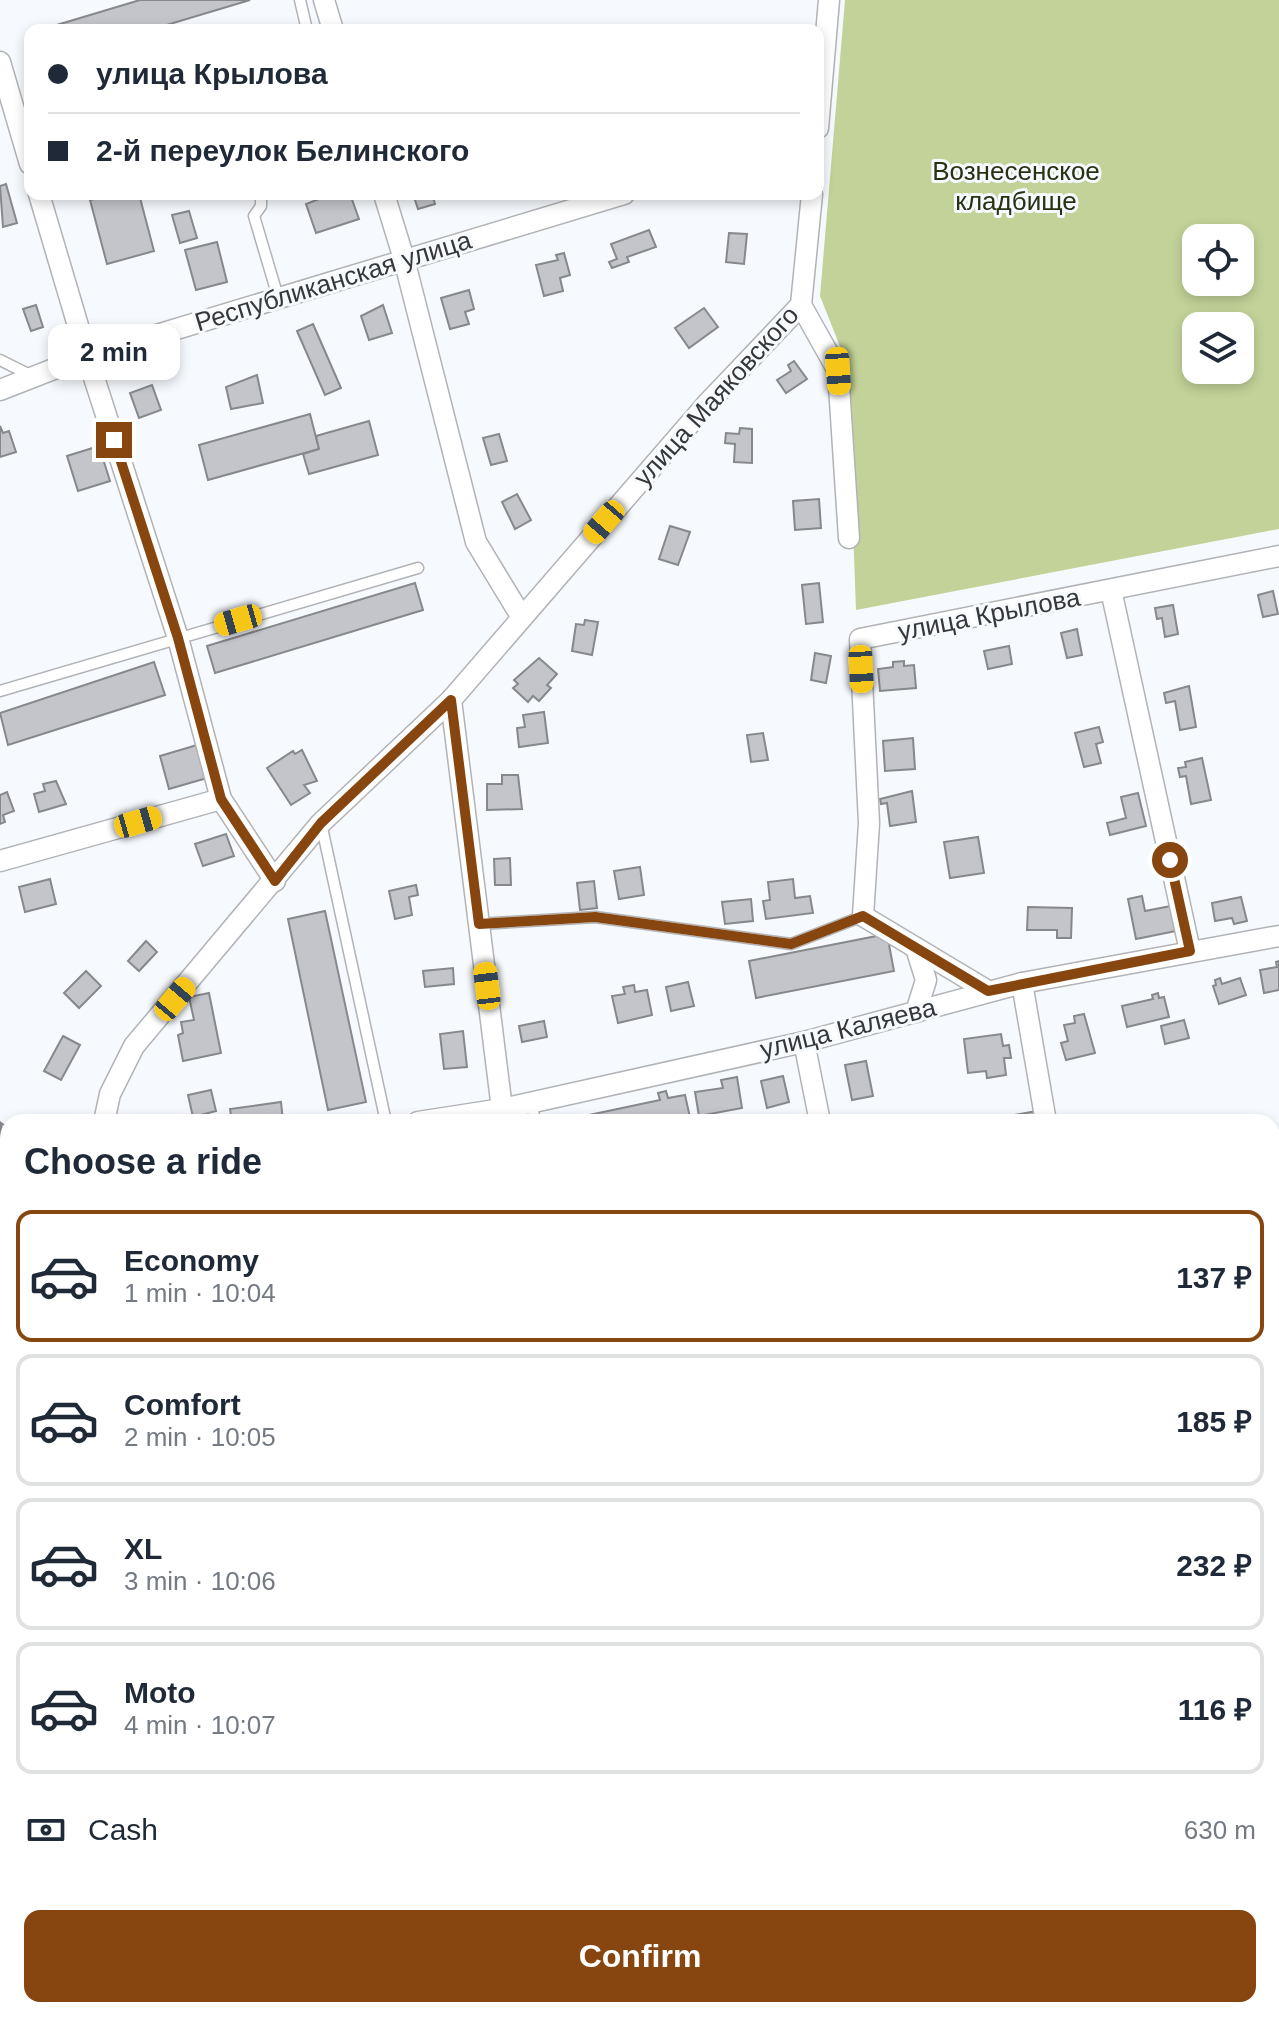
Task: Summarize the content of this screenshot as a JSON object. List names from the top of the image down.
{
  "streets": {
    "street": [
      "Республиканская улица",
      "улица Маяковского",
      "улица Крылова",
      "улица Каляева"
    ]
  },
  "crossings": [
    ["улица Крылова", "улица Каляева"]
  ],
  "parks": ["Вознесенское кладбище"],
  "page": {
    "banner": ["улица Крылова", "2-й переулок Белинского"],
    "bubble": "2 min",
    "heading": "Choose a ride",
    "list": [
      {
        "name": "Economy",
        "note": "1 min · 10:04",
        "value": "137 ₽"
      },
      {
        "name": "Comfort",
        "note": "2 min · 10:05",
        "value": "185 ₽"
      },
      {
        "name": "XL",
        "note": "3 min · 10:06",
        "value": "232 ₽"
      },
      {
        "name": "Moto",
        "note": "4 min · 10:07",
        "value": "116 ₽"
      }
    ],
    "pay": ["Cash", "630 m"],
    "buttons": "Confirm"
  }
}
